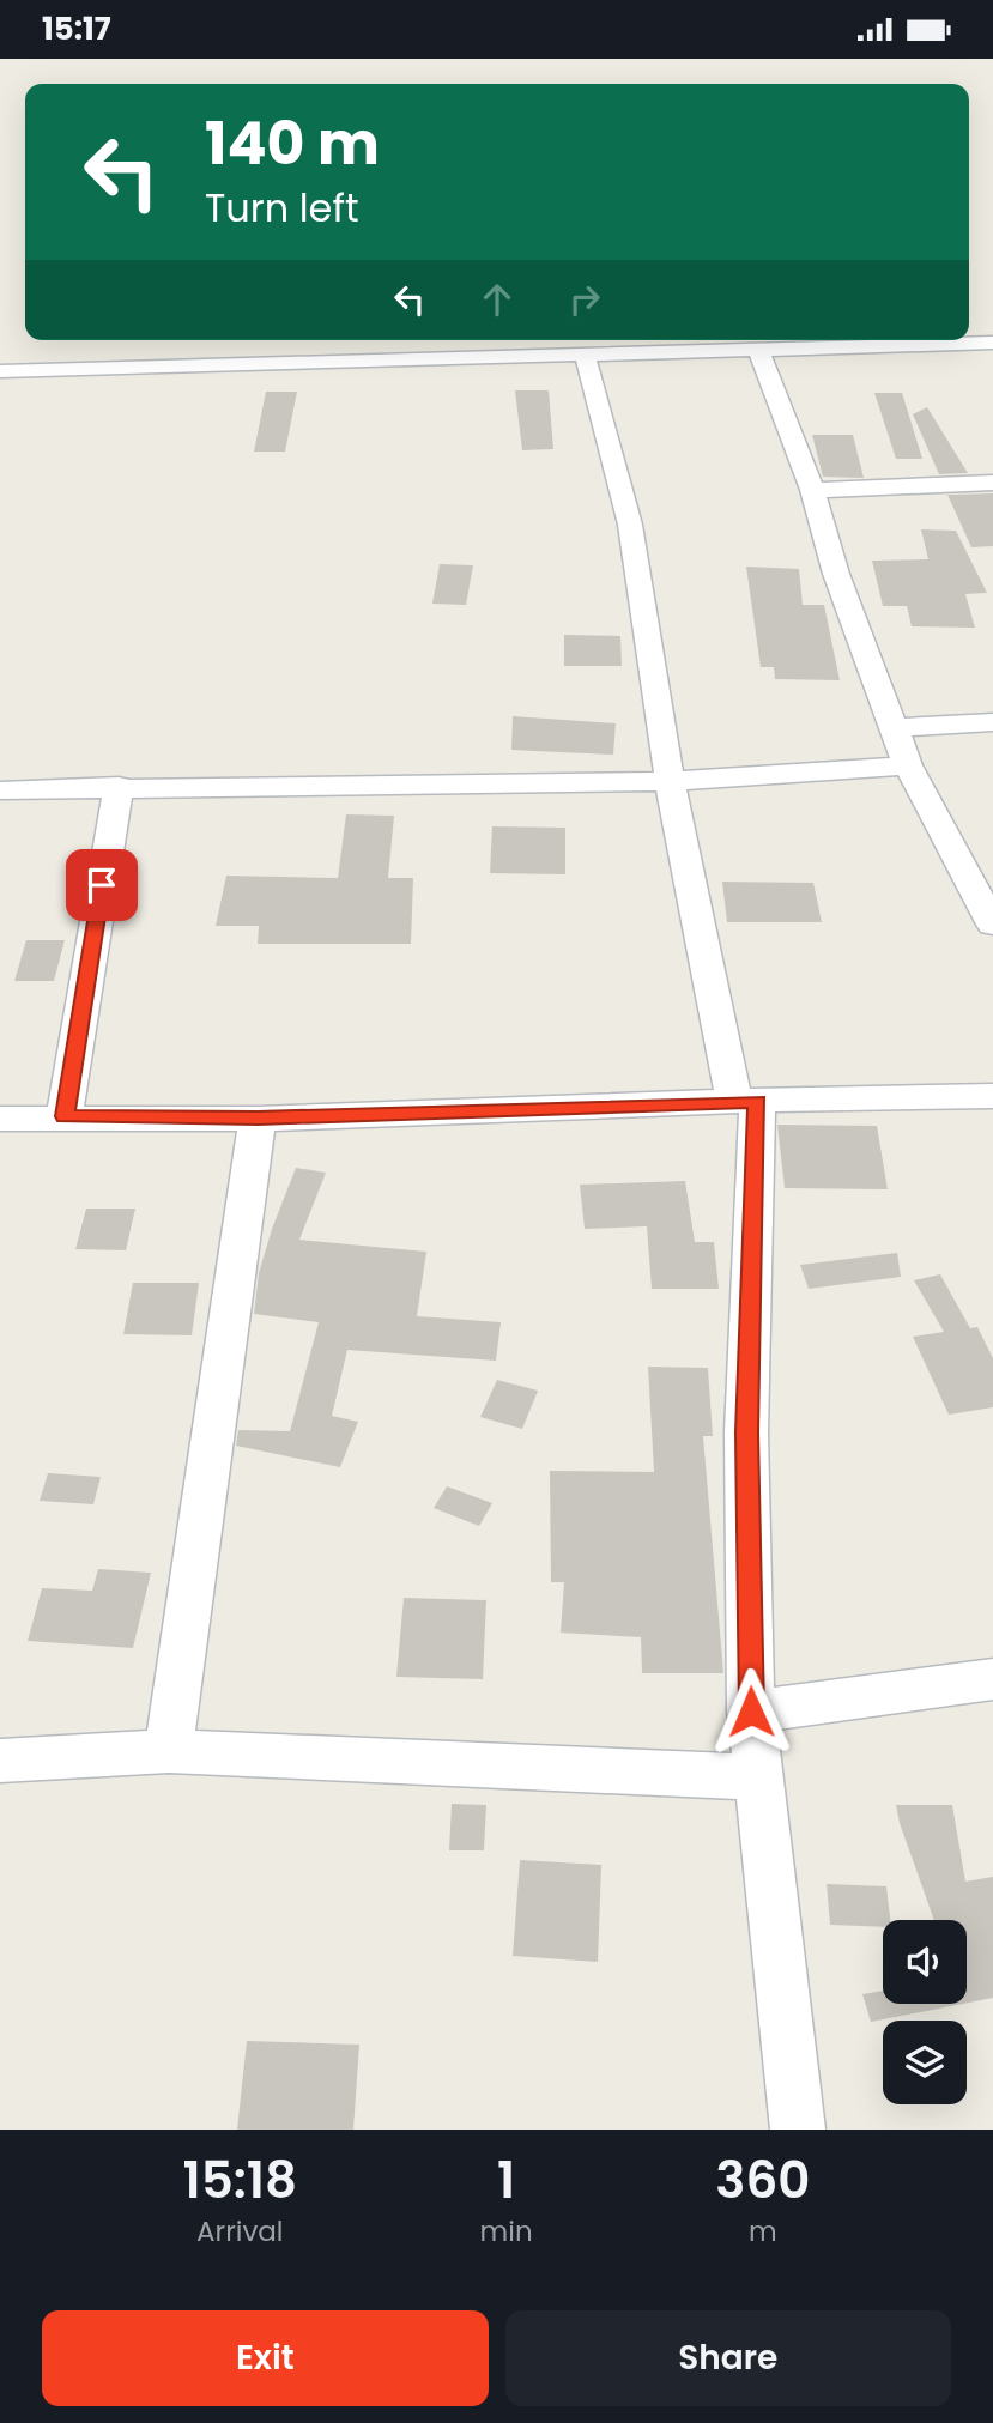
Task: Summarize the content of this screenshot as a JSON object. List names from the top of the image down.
{
  "page": {
    "status": "15:17",
    "turn": ["140 m", "Turn left"],
    "eta": [
      "15:18",
      "Arrival",
      "1",
      "min",
      "360",
      "m"
    ],
    "buttons": ["Exit", "Share"]
  }
}
